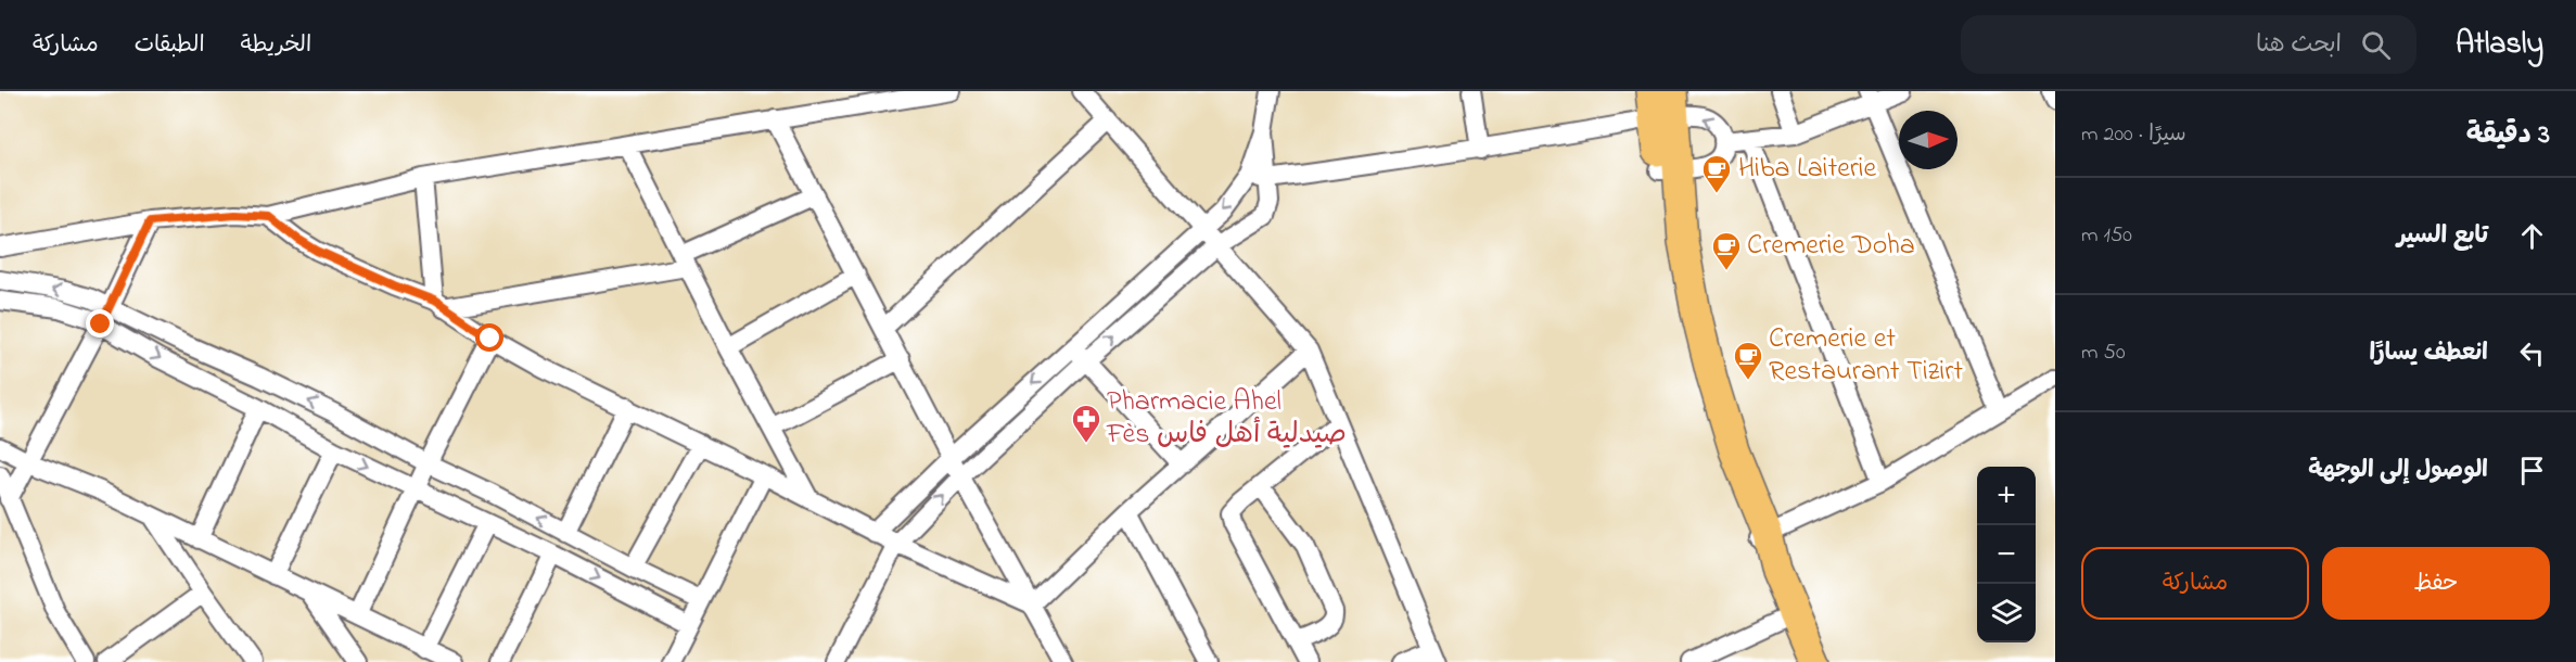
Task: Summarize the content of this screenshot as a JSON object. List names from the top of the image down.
{
  "places": {
    "cafe": ["Hiba Laiterie", "Cremerie Doha", "Cremerie et Restaurant Tizirt"],
    "pharmacy": ["Pharmacie Ahel Fès صيدلية أهل فاس"]
  },
  "north": "right",
  "page": {
    "header": "Atlasly",
    "search": "ابحث هنا",
    "nav": ["الخريطة", "الطبقات", "مشاركة"],
    "heading": ["3 دقيقة", "سيرًا · 200 m"],
    "list": [
      ["تابع السير", "150 m"],
      ["انعطف يسارًا", "50 m"],
      "الوصول إلى الوجهة"
    ],
    "map_buttons": ["+", "−"],
    "buttons": ["حفظ", "مشاركة"]
  }
}
